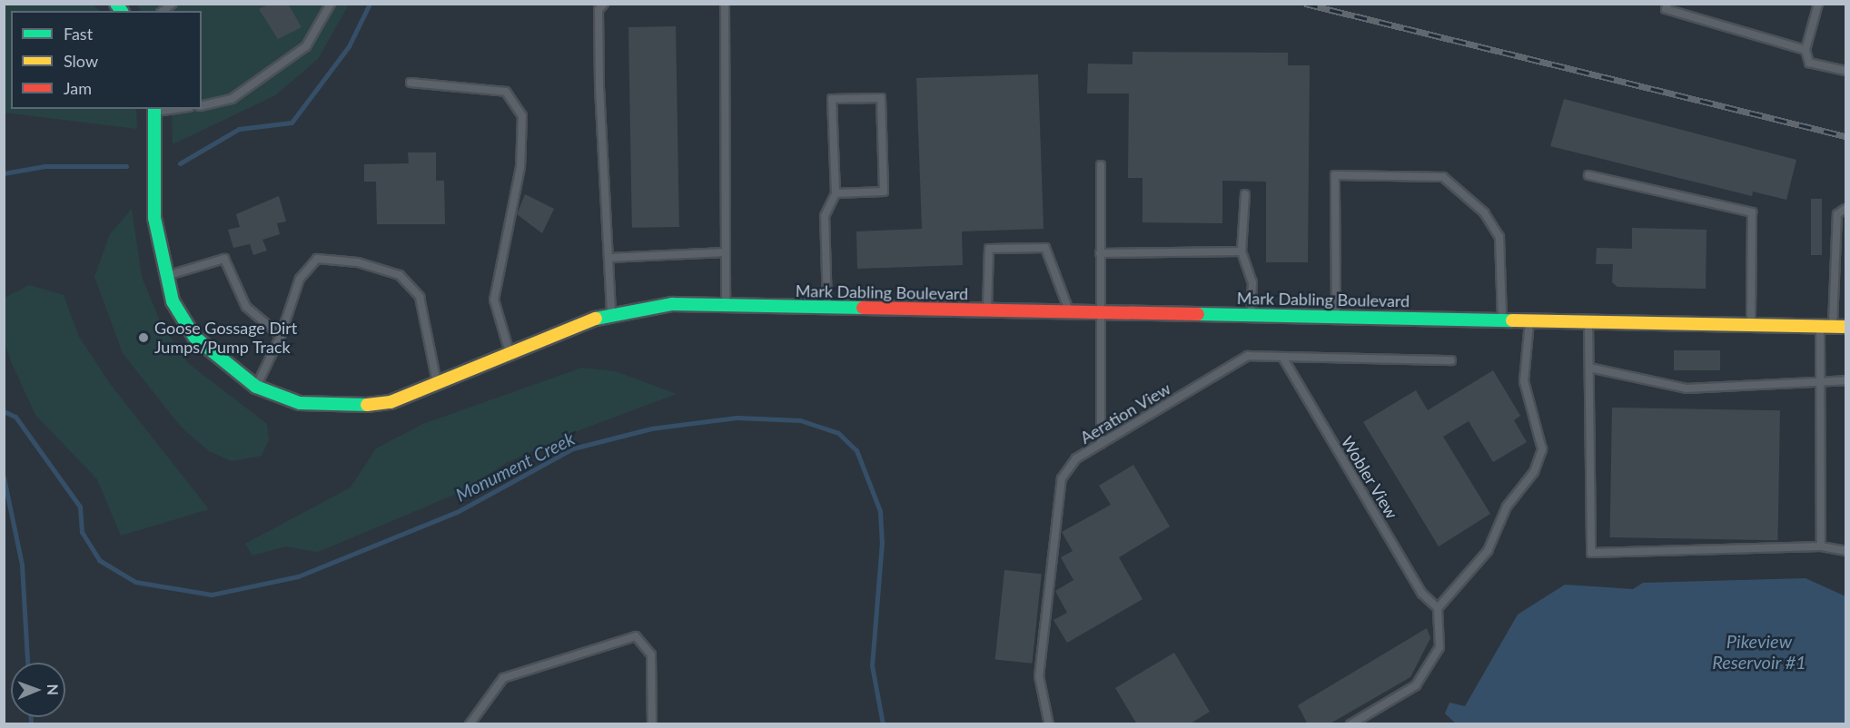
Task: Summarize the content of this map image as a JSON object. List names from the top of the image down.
{
  "streets": {
    "street": ["Mark Dabling Boulevard"],
    "lane": ["Aeration View", "Wobler View"]
  },
  "crossings": [
    ["Aeration View", "Wobler View"]
  ],
  "water": ["Monument Creek", "Pikeview Reservoir #1"],
  "places": ["Goose Gossage Dirt Jumps/Pump Track"],
  "legend": ["Fast", "Slow", "Jam"],
  "north": "right"
}
